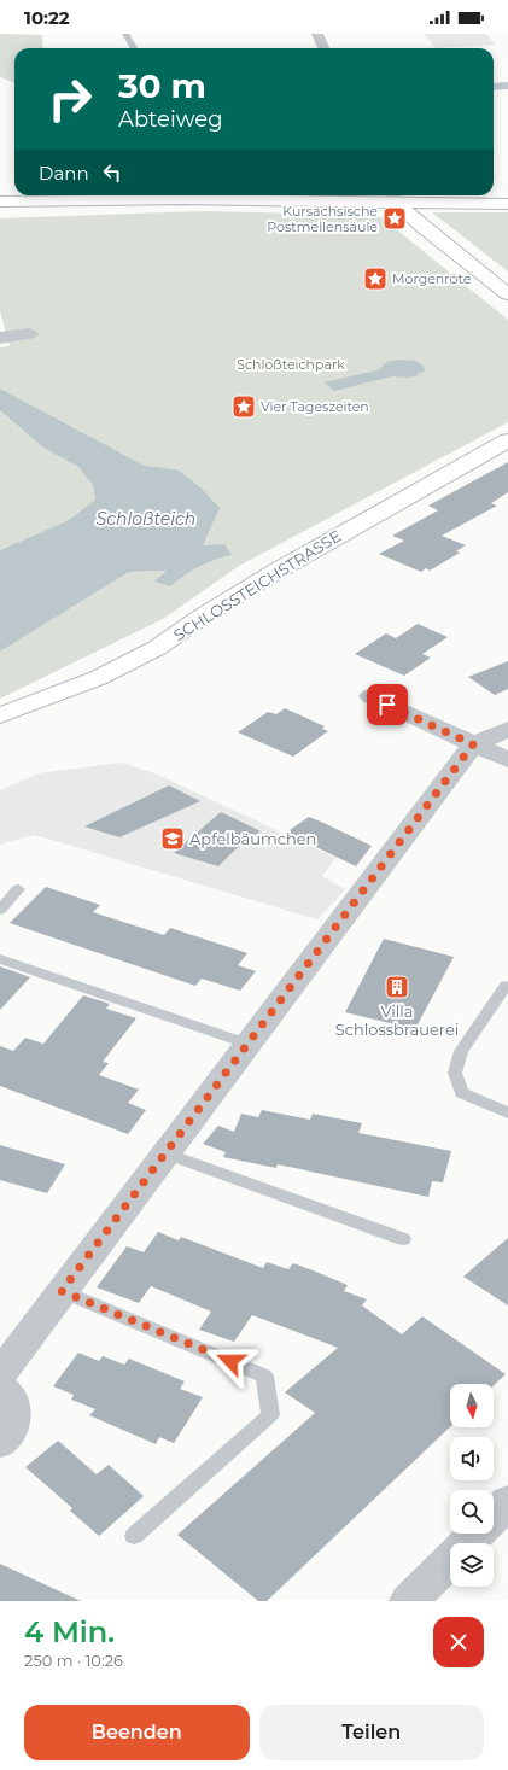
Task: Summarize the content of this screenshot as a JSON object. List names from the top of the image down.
{
  "streets": {
    "main road": ["SCHLOSSTEICHSTRASSE"]
  },
  "water": ["Schloßteich"],
  "parks": ["Schloßteichpark"],
  "places": {
    "place": ["Kursächsische Postmeilensäule", "Morgenröte", "Vier Tageszeiten"],
    "school or university": ["Apfelbäumchen"],
    "building": ["Villa Schlossbrauerei"]
  },
  "north": "bottom",
  "page": {
    "status": "10:22",
    "turn": ["30 m", "Abteiweg"],
    "then": "Dann",
    "heading": ["4 Min.", "250 m · 10:26"],
    "buttons": ["Beenden", "Teilen"]
  }
}
